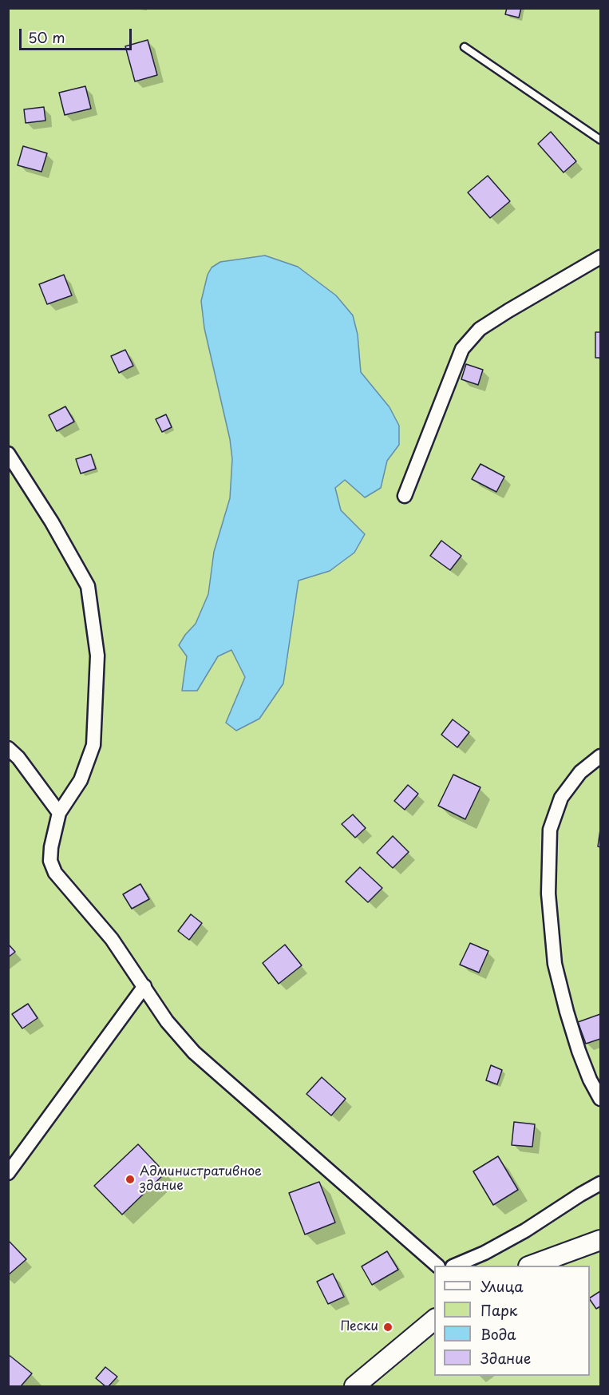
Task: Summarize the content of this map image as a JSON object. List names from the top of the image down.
{
  "places": ["Административное здание", "Пески"],
  "legend": [
    "Улица",
    "Парк",
    "Вода",
    "Здание"
  ],
  "scale_bar": "50 m"
}
